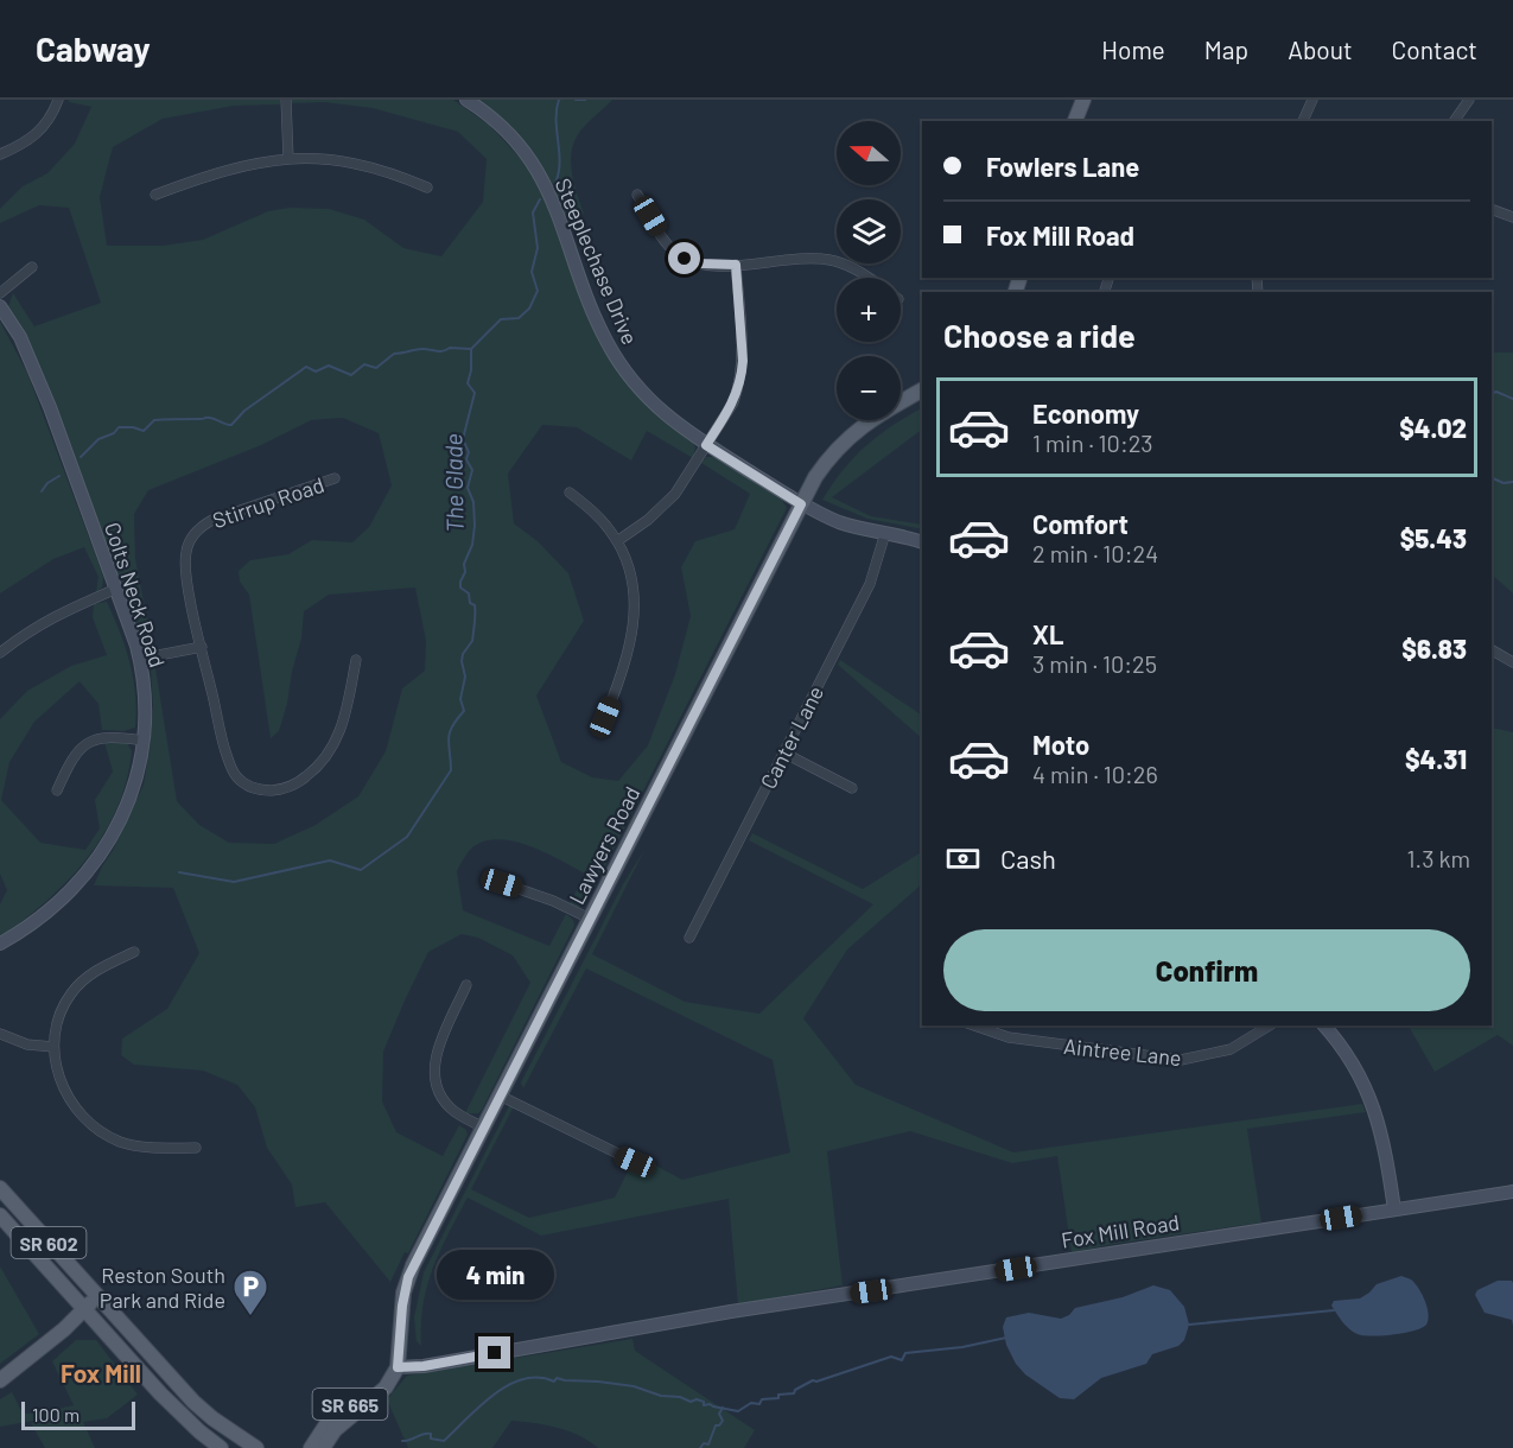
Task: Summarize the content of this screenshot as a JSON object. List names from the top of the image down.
{
  "streets": {
    "main road": ["Lawyers Road", "SR 602", "SR 665"],
    "street": [
      "Steeplechase Drive",
      "Stirrup Road",
      "Colts Neck Road",
      "Canter Lane",
      "Aintree Lane",
      "Fox Mill Road"
    ]
  },
  "crossings": [
    ["Steeplechase Drive", "Canter Lane"],
    ["Steeplechase Drive", "Lawyers Road"],
    ["Lawyers Road", "Fox Mill Road"],
    ["Lawyers Road", "SR 665"],
    ["Fox Mill Road", "SR 665"]
  ],
  "districts": ["Fox Mill"],
  "water": ["The Glade"],
  "places": {
    "parking": ["Reston South Park and Ride"]
  },
  "scale_bar": "100 m",
  "north": "left",
  "page": {
    "header": "Cabway",
    "nav": [
      "Home",
      "Map",
      "About",
      "Contact"
    ],
    "map_buttons": ["+", "−"],
    "banner": ["Fowlers Lane", "Fox Mill Road"],
    "heading": "Choose a ride",
    "list": [
      {
        "name": "Economy",
        "note": "1 min · 10:23",
        "value": "$4.02"
      },
      {
        "name": "Comfort",
        "note": "2 min · 10:24",
        "value": "$5.43"
      },
      {
        "name": "XL",
        "note": "3 min · 10:25",
        "value": "$6.83"
      },
      {
        "name": "Moto",
        "note": "4 min · 10:26",
        "value": "$4.31"
      }
    ],
    "pay": ["Cash", "1.3 km"],
    "buttons": "Confirm",
    "bubble": "4 min",
    "scale": "100 m"
  }
}
